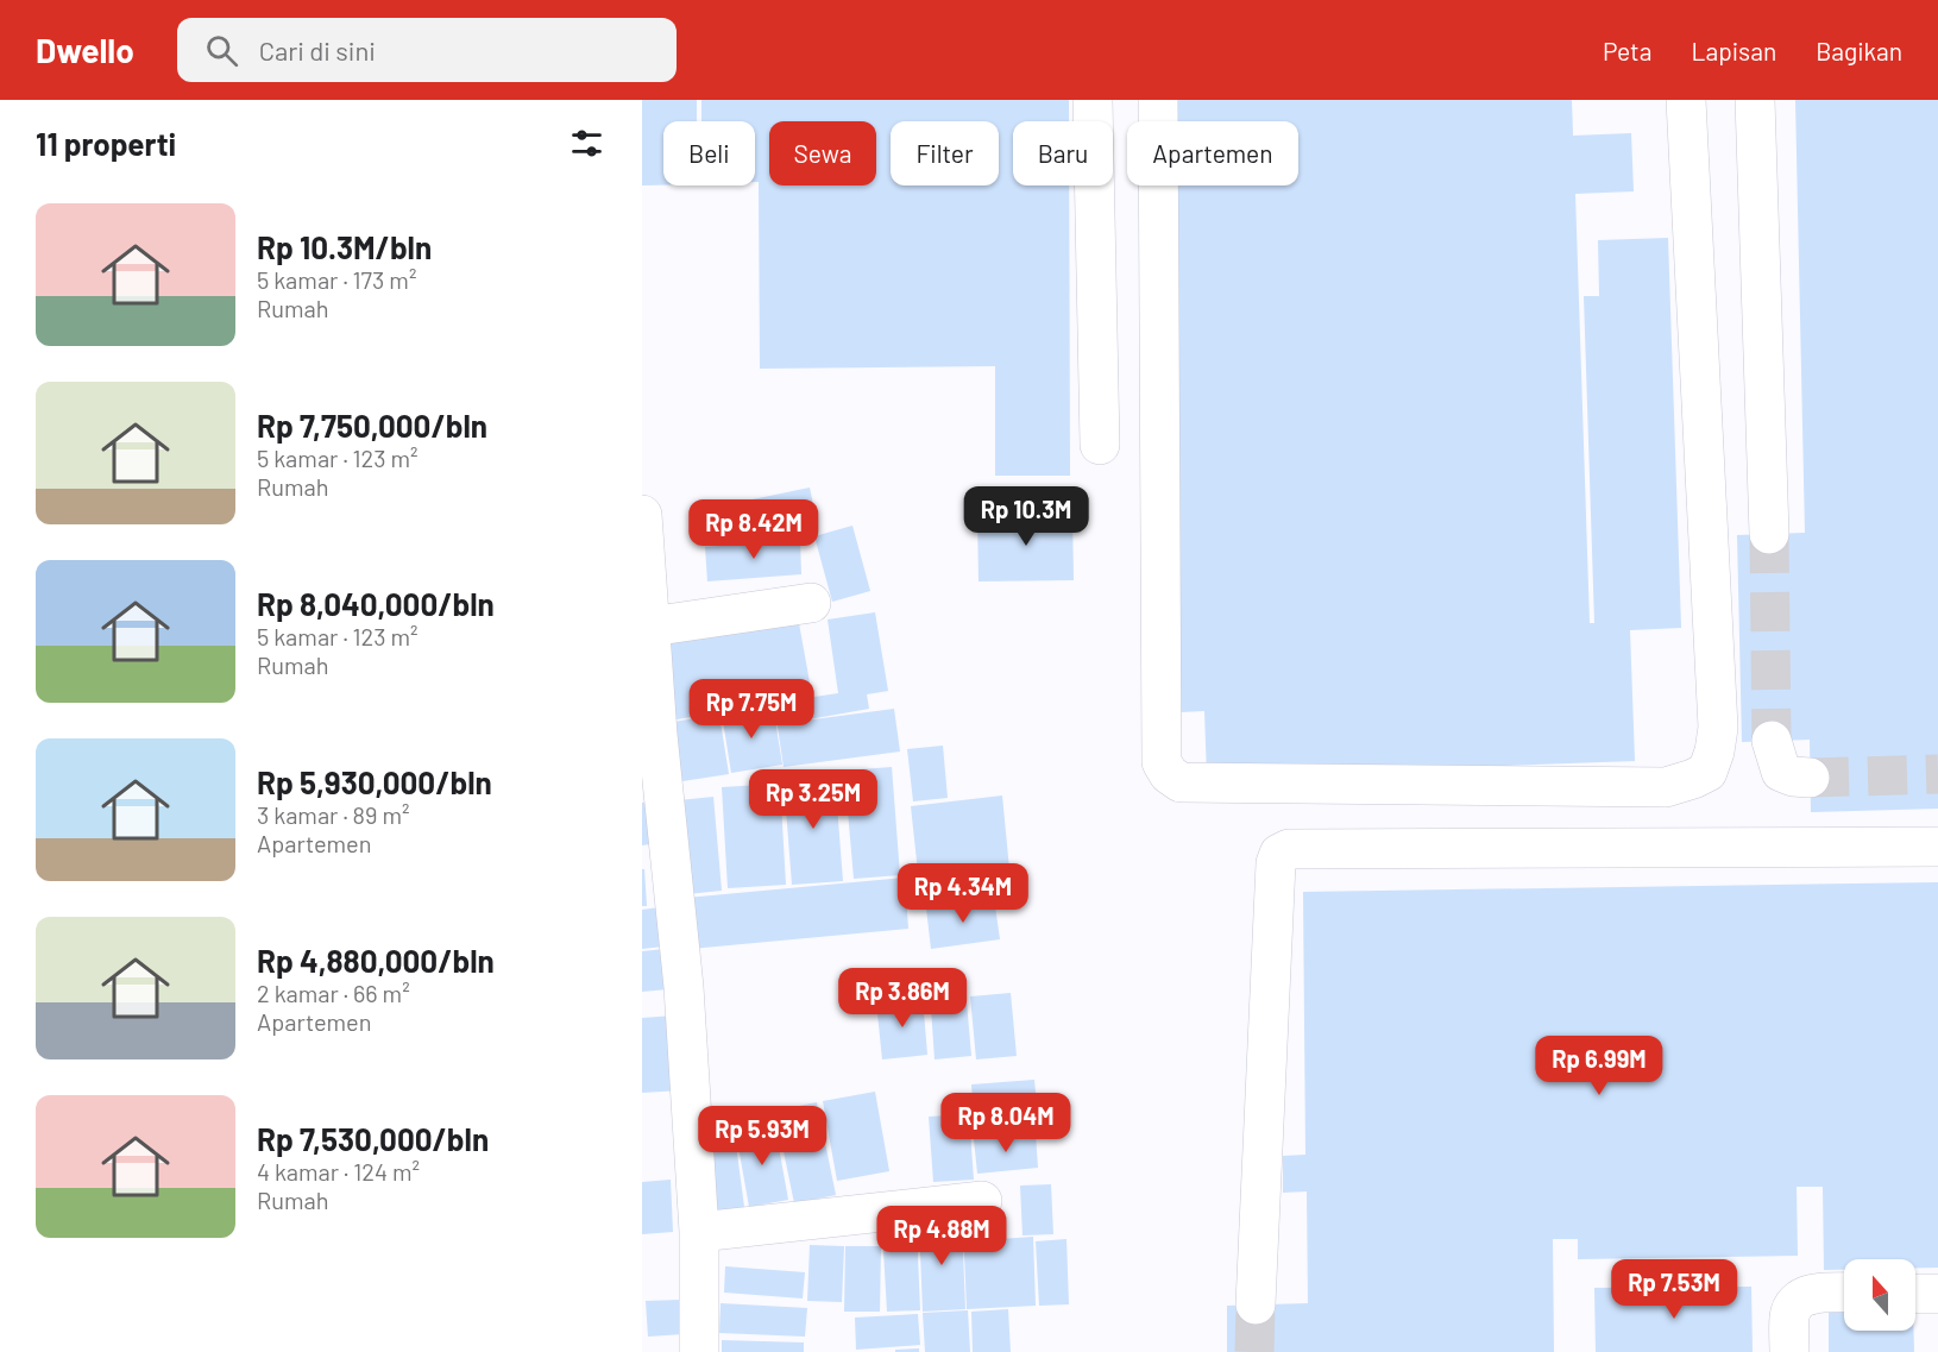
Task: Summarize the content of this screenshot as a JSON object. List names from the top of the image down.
{
  "north": "top",
  "page": {
    "header": "Dwello",
    "search": "Cari di sini",
    "nav": ["Peta", "Lapisan", "Bagikan"],
    "heading": "11 properti",
    "chip": [
      "Beli",
      "Sewa",
      "Filter",
      "Baru",
      "Apartemen"
    ],
    "list": [
      {
        "name": "Rp 10.3M/bln",
        "note": "5 kamar · 173 m² · Rumah"
      },
      {
        "name": "Rp 7,750,000/bln",
        "note": "5 kamar · 123 m² · Rumah"
      },
      {
        "name": "Rp 8,040,000/bln",
        "note": "5 kamar · 123 m² · Rumah"
      },
      {
        "name": "Rp 5,930,000/bln",
        "note": "3 kamar · 89 m² · Apartemen"
      },
      {
        "name": "Rp 4,880,000/bln",
        "note": "2 kamar · 66 m² · Apartemen"
      },
      {
        "name": "Rp 7,530,000/bln",
        "note": "4 kamar · 124 m² · Rumah"
      }
    ],
    "price": [
      "Rp 10.3M",
      "Rp 8.42M",
      "Rp 7.75M",
      "Rp 3.25M",
      "Rp 4.34M",
      "Rp 3.86M",
      "Rp 6.99M",
      "Rp 8.04M",
      "Rp 5.93M",
      "Rp 4.88M",
      "Rp 7.53M"
    ]
  }
}
